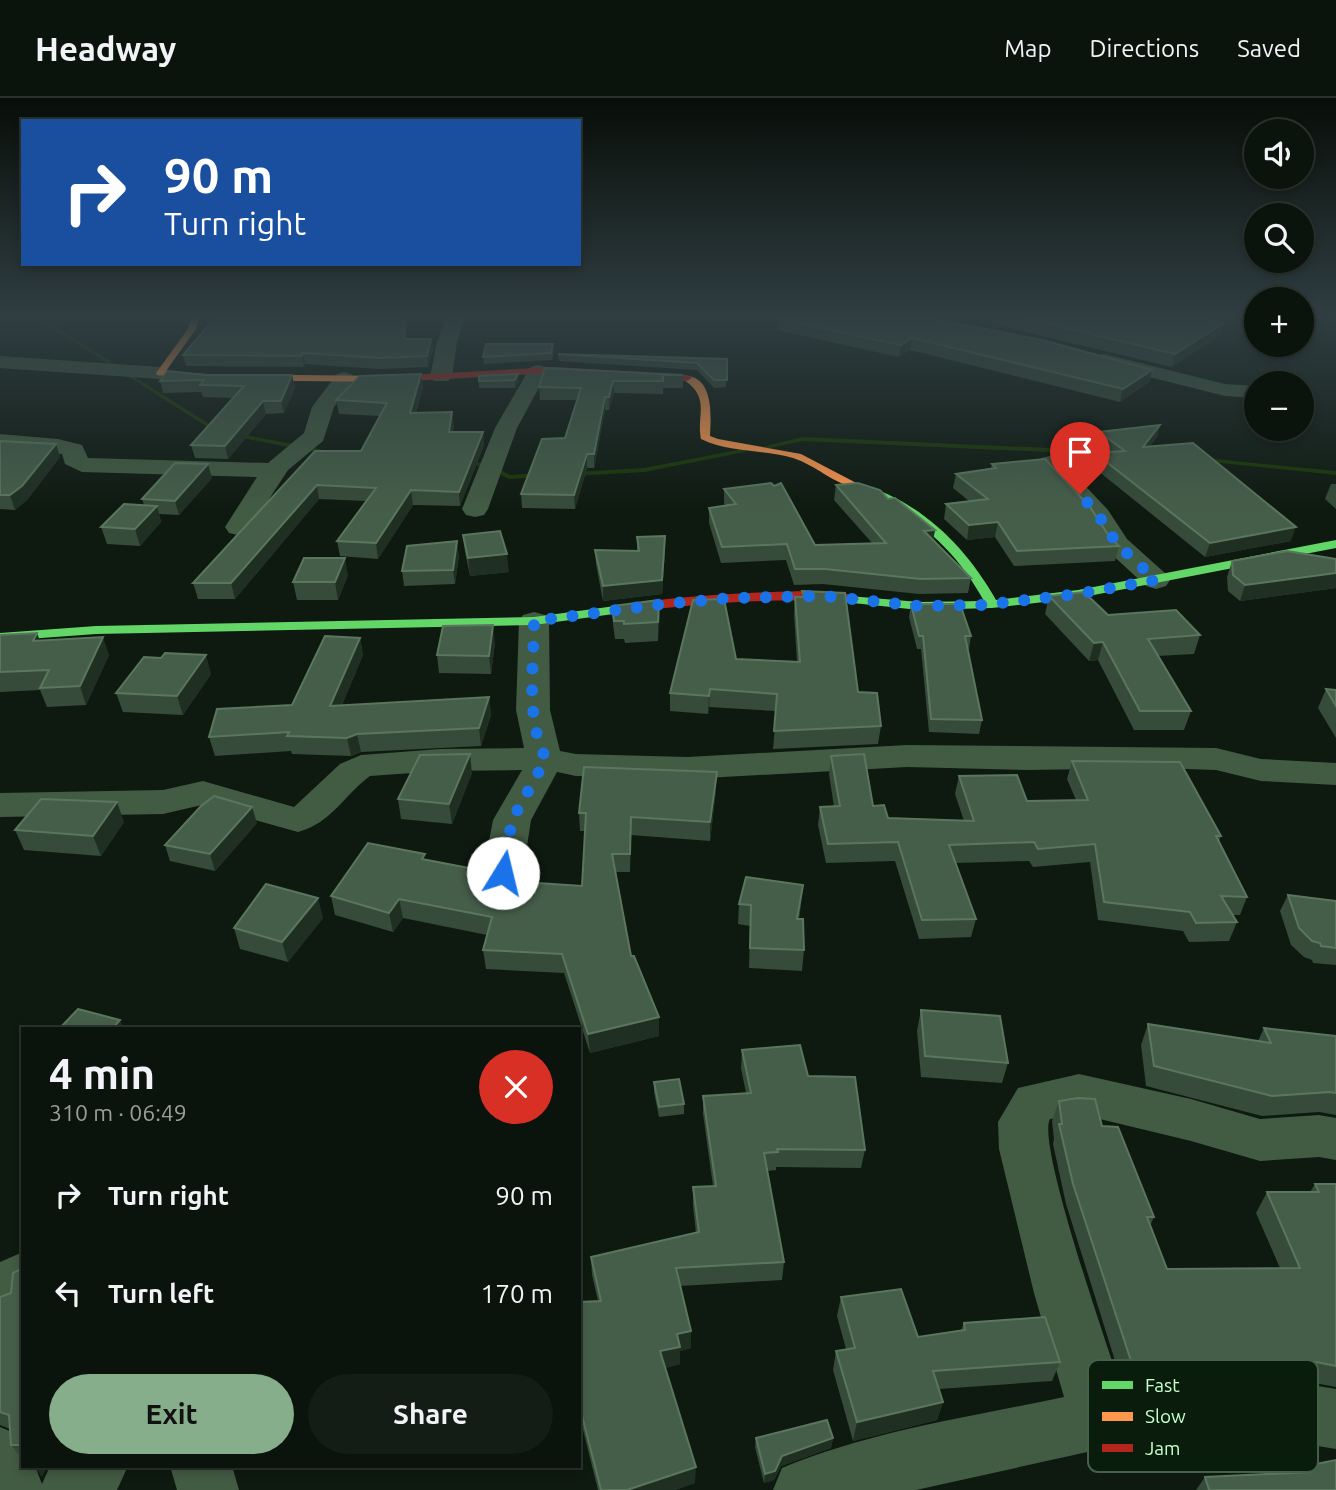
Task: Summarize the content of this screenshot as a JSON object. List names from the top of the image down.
{
  "legend": ["Fast", "Slow", "Jam"],
  "page": {
    "header": "Headway",
    "nav": ["Map", "Directions", "Saved"],
    "map_buttons": ["+", "−"],
    "turn": ["90 m", "Turn right"],
    "heading": ["4 min", "310 m · 06:49"],
    "list": [
      {
        "name": "Turn right",
        "value": "90 m"
      },
      {
        "name": "Turn left",
        "value": "170 m"
      }
    ],
    "buttons": ["Exit", "Share"]
  }
}
